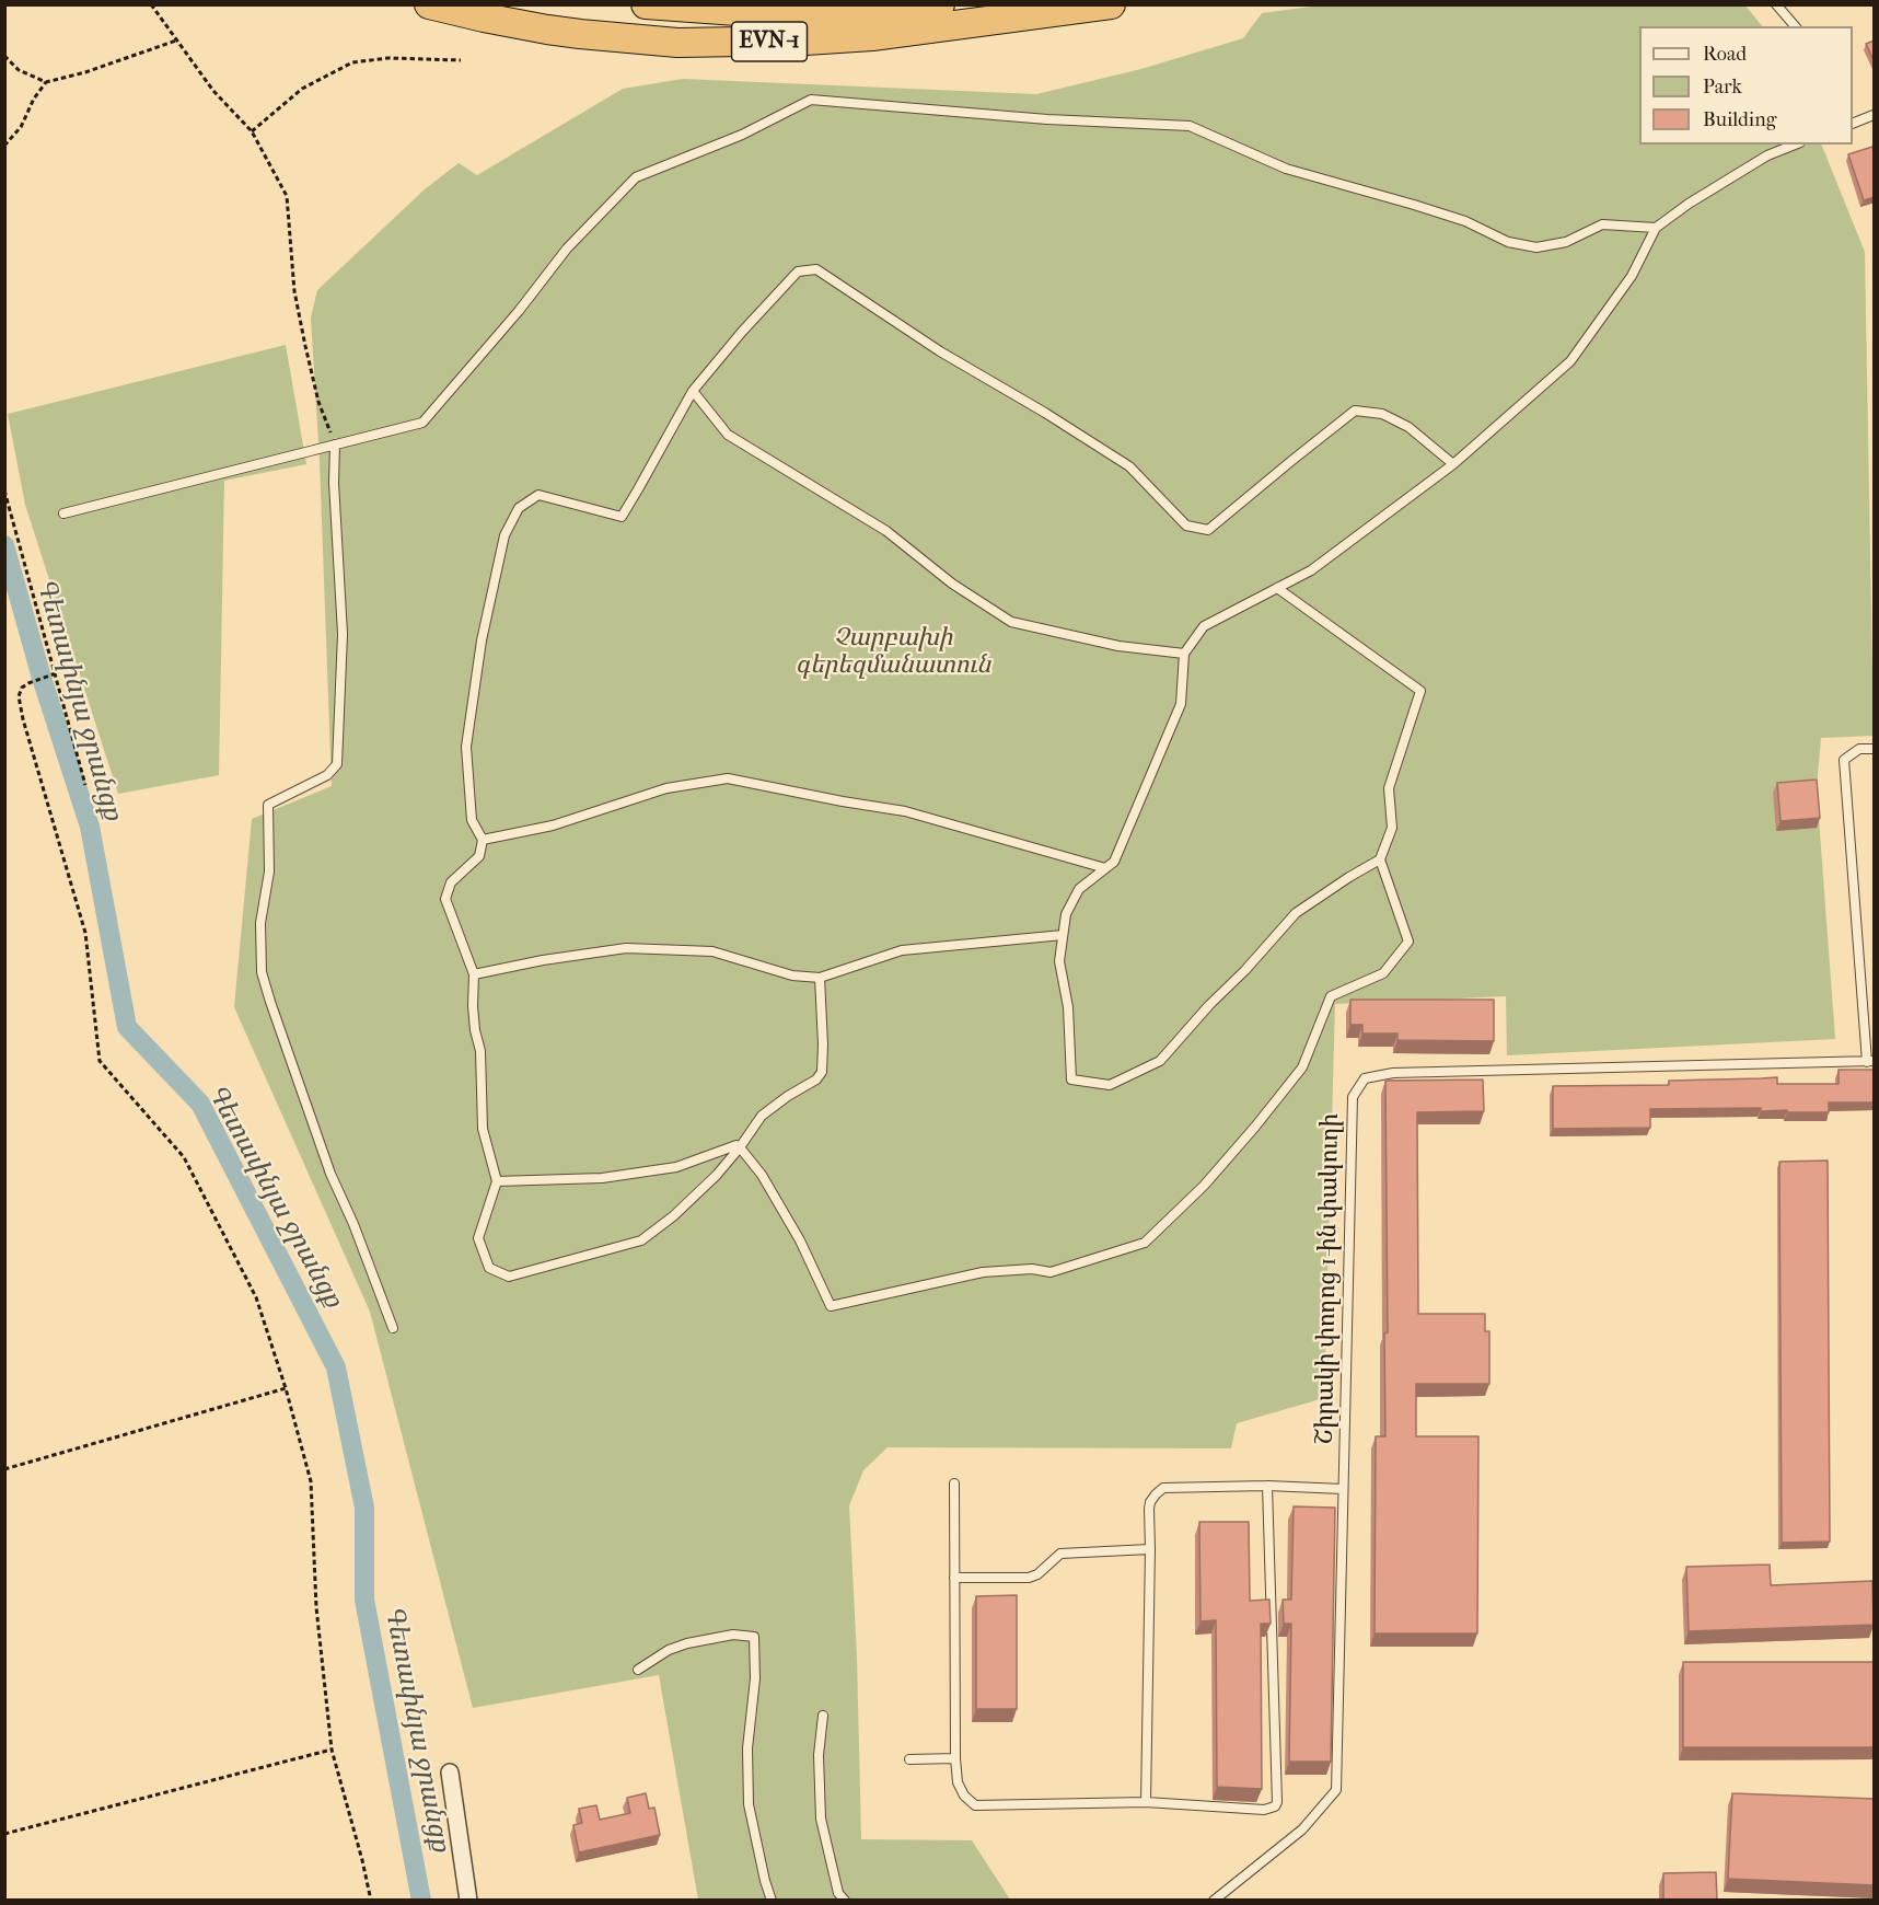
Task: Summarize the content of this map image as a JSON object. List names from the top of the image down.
{
  "streets": {
    "highway": ["EVN-1"],
    "lane": ["Շիրակի փողոց 1-ին փակուղի"]
  },
  "water": ["Գետափնյա ջրանցք"],
  "parks": ["Չարբախի գերեզմանատուն"],
  "legend": ["Road", "Park", "Building"]
}
